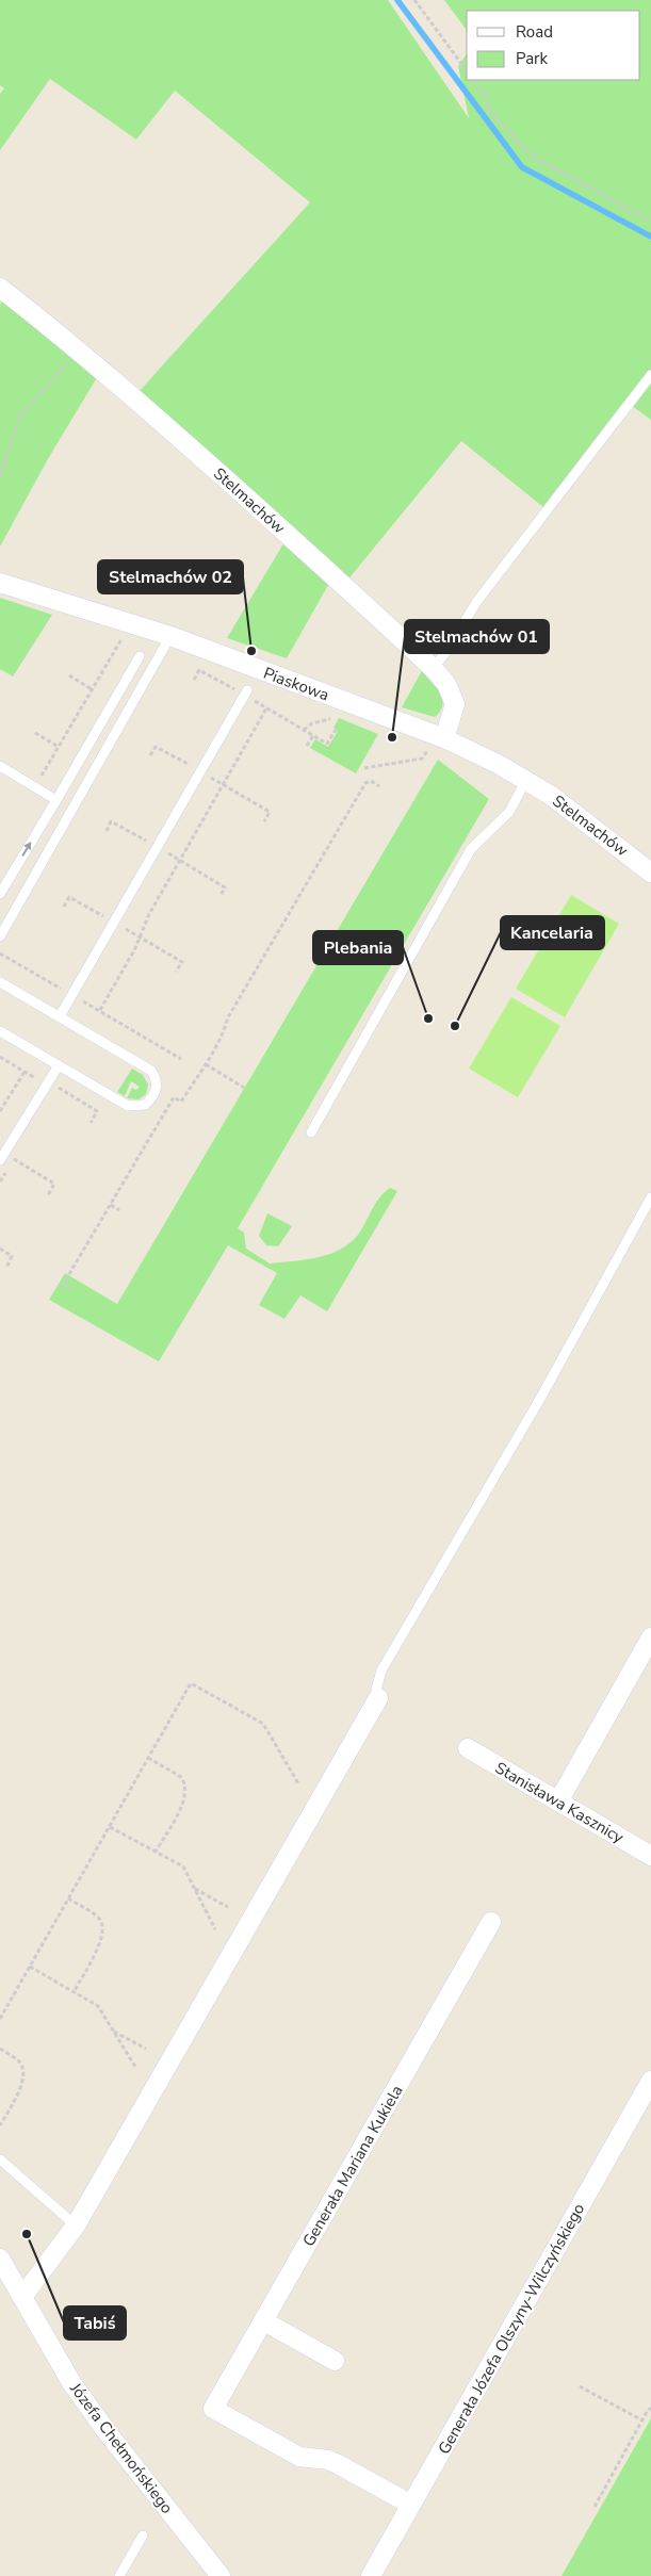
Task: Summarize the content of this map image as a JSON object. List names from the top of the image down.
{
  "streets": {
    "street": [
      "Stelmachów",
      "Piaskowa",
      "Stanisława Kasznicy",
      "Generała Mariana Kukiela",
      "Generała Józefa Olszyny-Wilczyńskiego",
      "Józefa Chełmońskiego"
    ]
  },
  "crossings": [
    ["Stelmachów", "Piaskowa"],
    ["Generała Mariana Kukiela", "Generała Józefa Olszyny-Wilczyńskiego"]
  ],
  "places": [
    "Stelmachów 02",
    "Stelmachów 01",
    "Plebania",
    "Kancelaria",
    "Tabiś"
  ],
  "legend": ["Road", "Park"]
}
